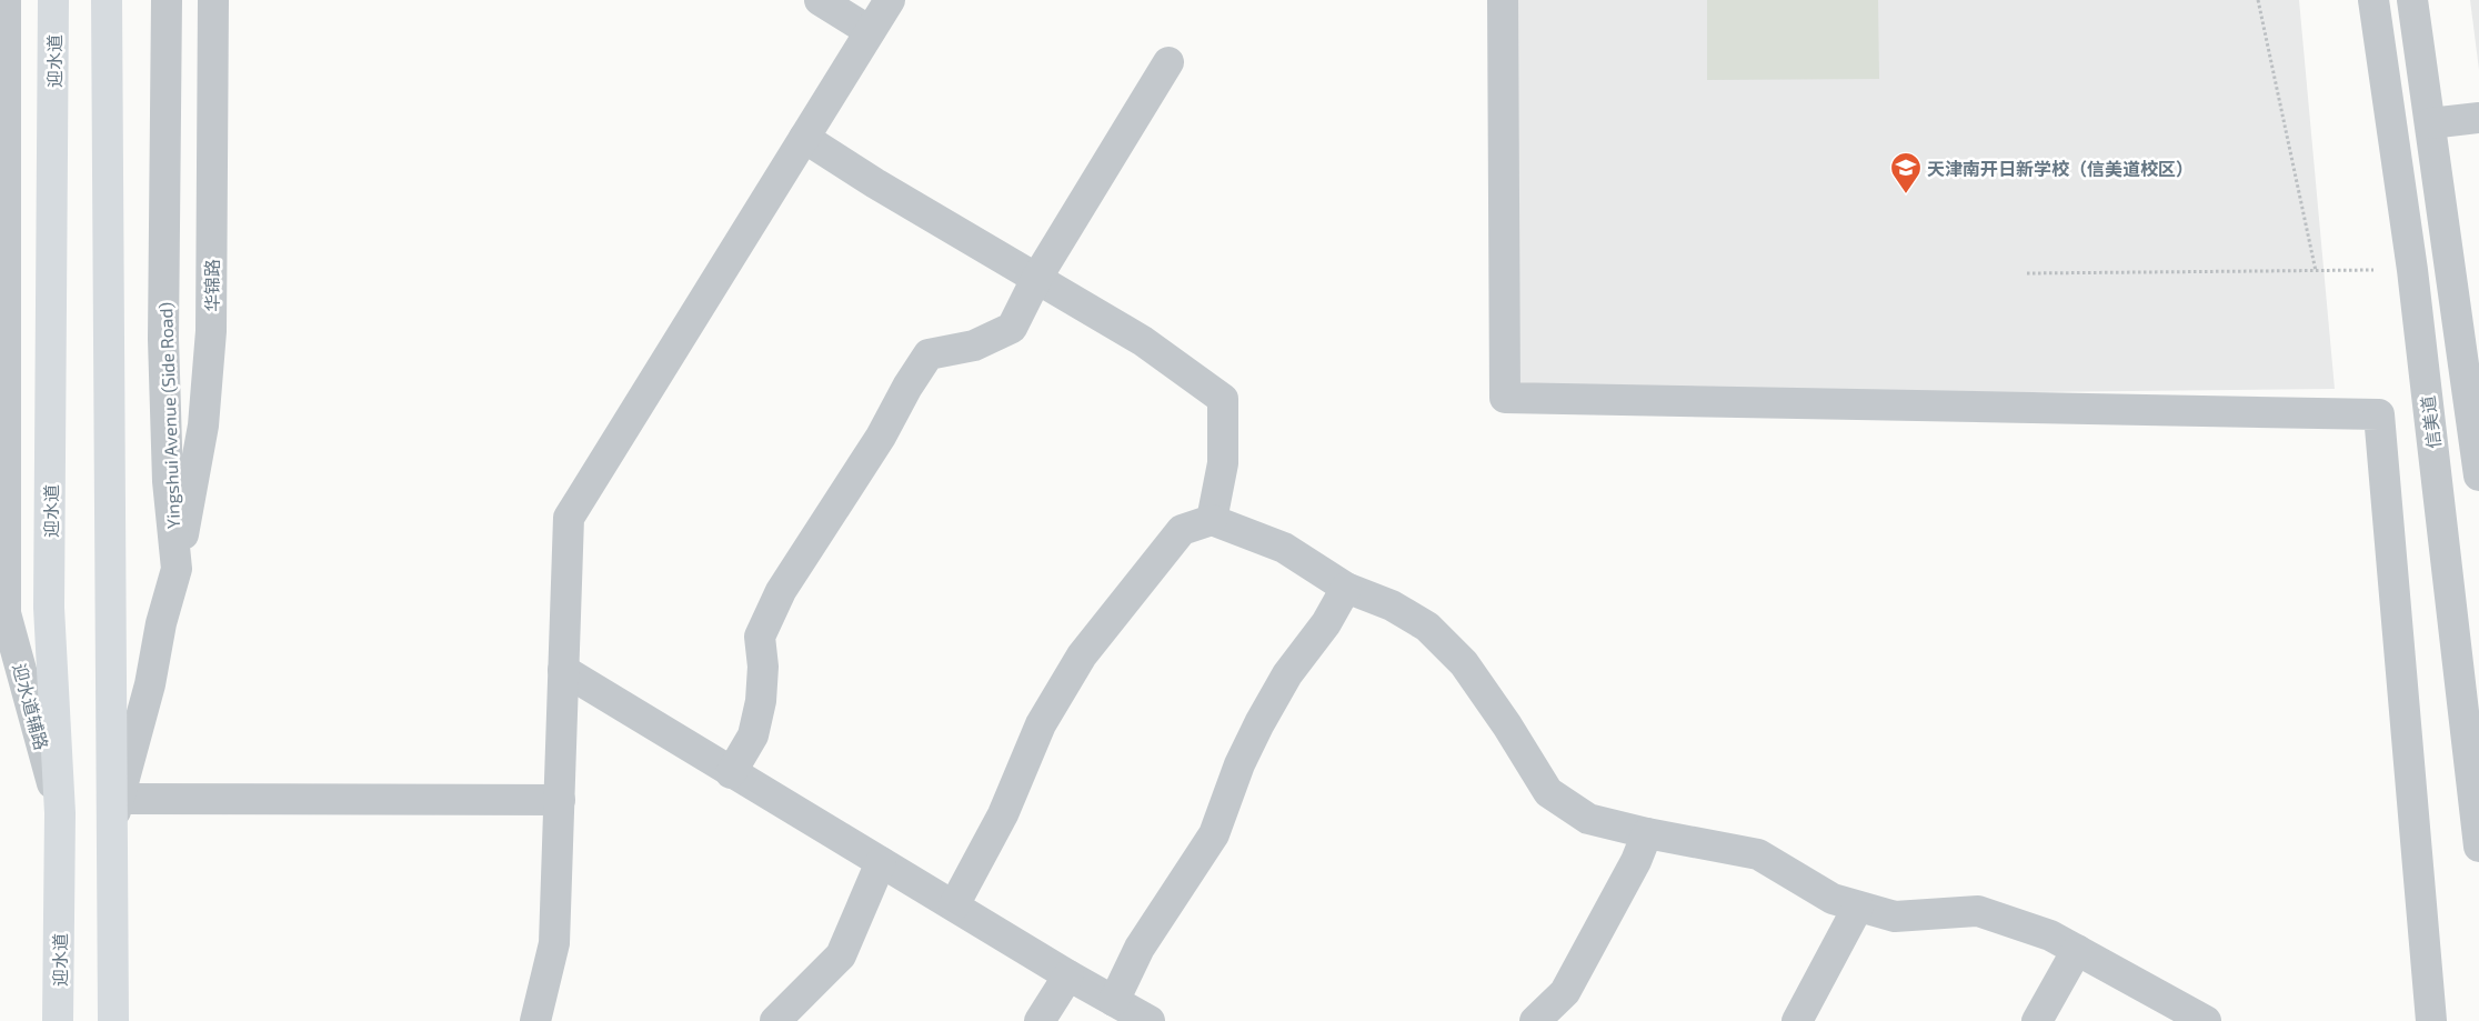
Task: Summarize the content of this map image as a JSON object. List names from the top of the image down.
{
  "streets": {
    "main road": ["迎水道"],
    "street": [
      "华锦路",
      "Yingshui Avenue (Side Road)",
      "信美道",
      "迎水道辅路"
    ]
  },
  "crossings": [
    ["迎水道", "迎水道辅路"],
    ["华锦路", "Yingshui Avenue (Side Road)"]
  ],
  "places": {
    "school or university": ["天津南开日新学校（信美道校区）"]
  }
}
